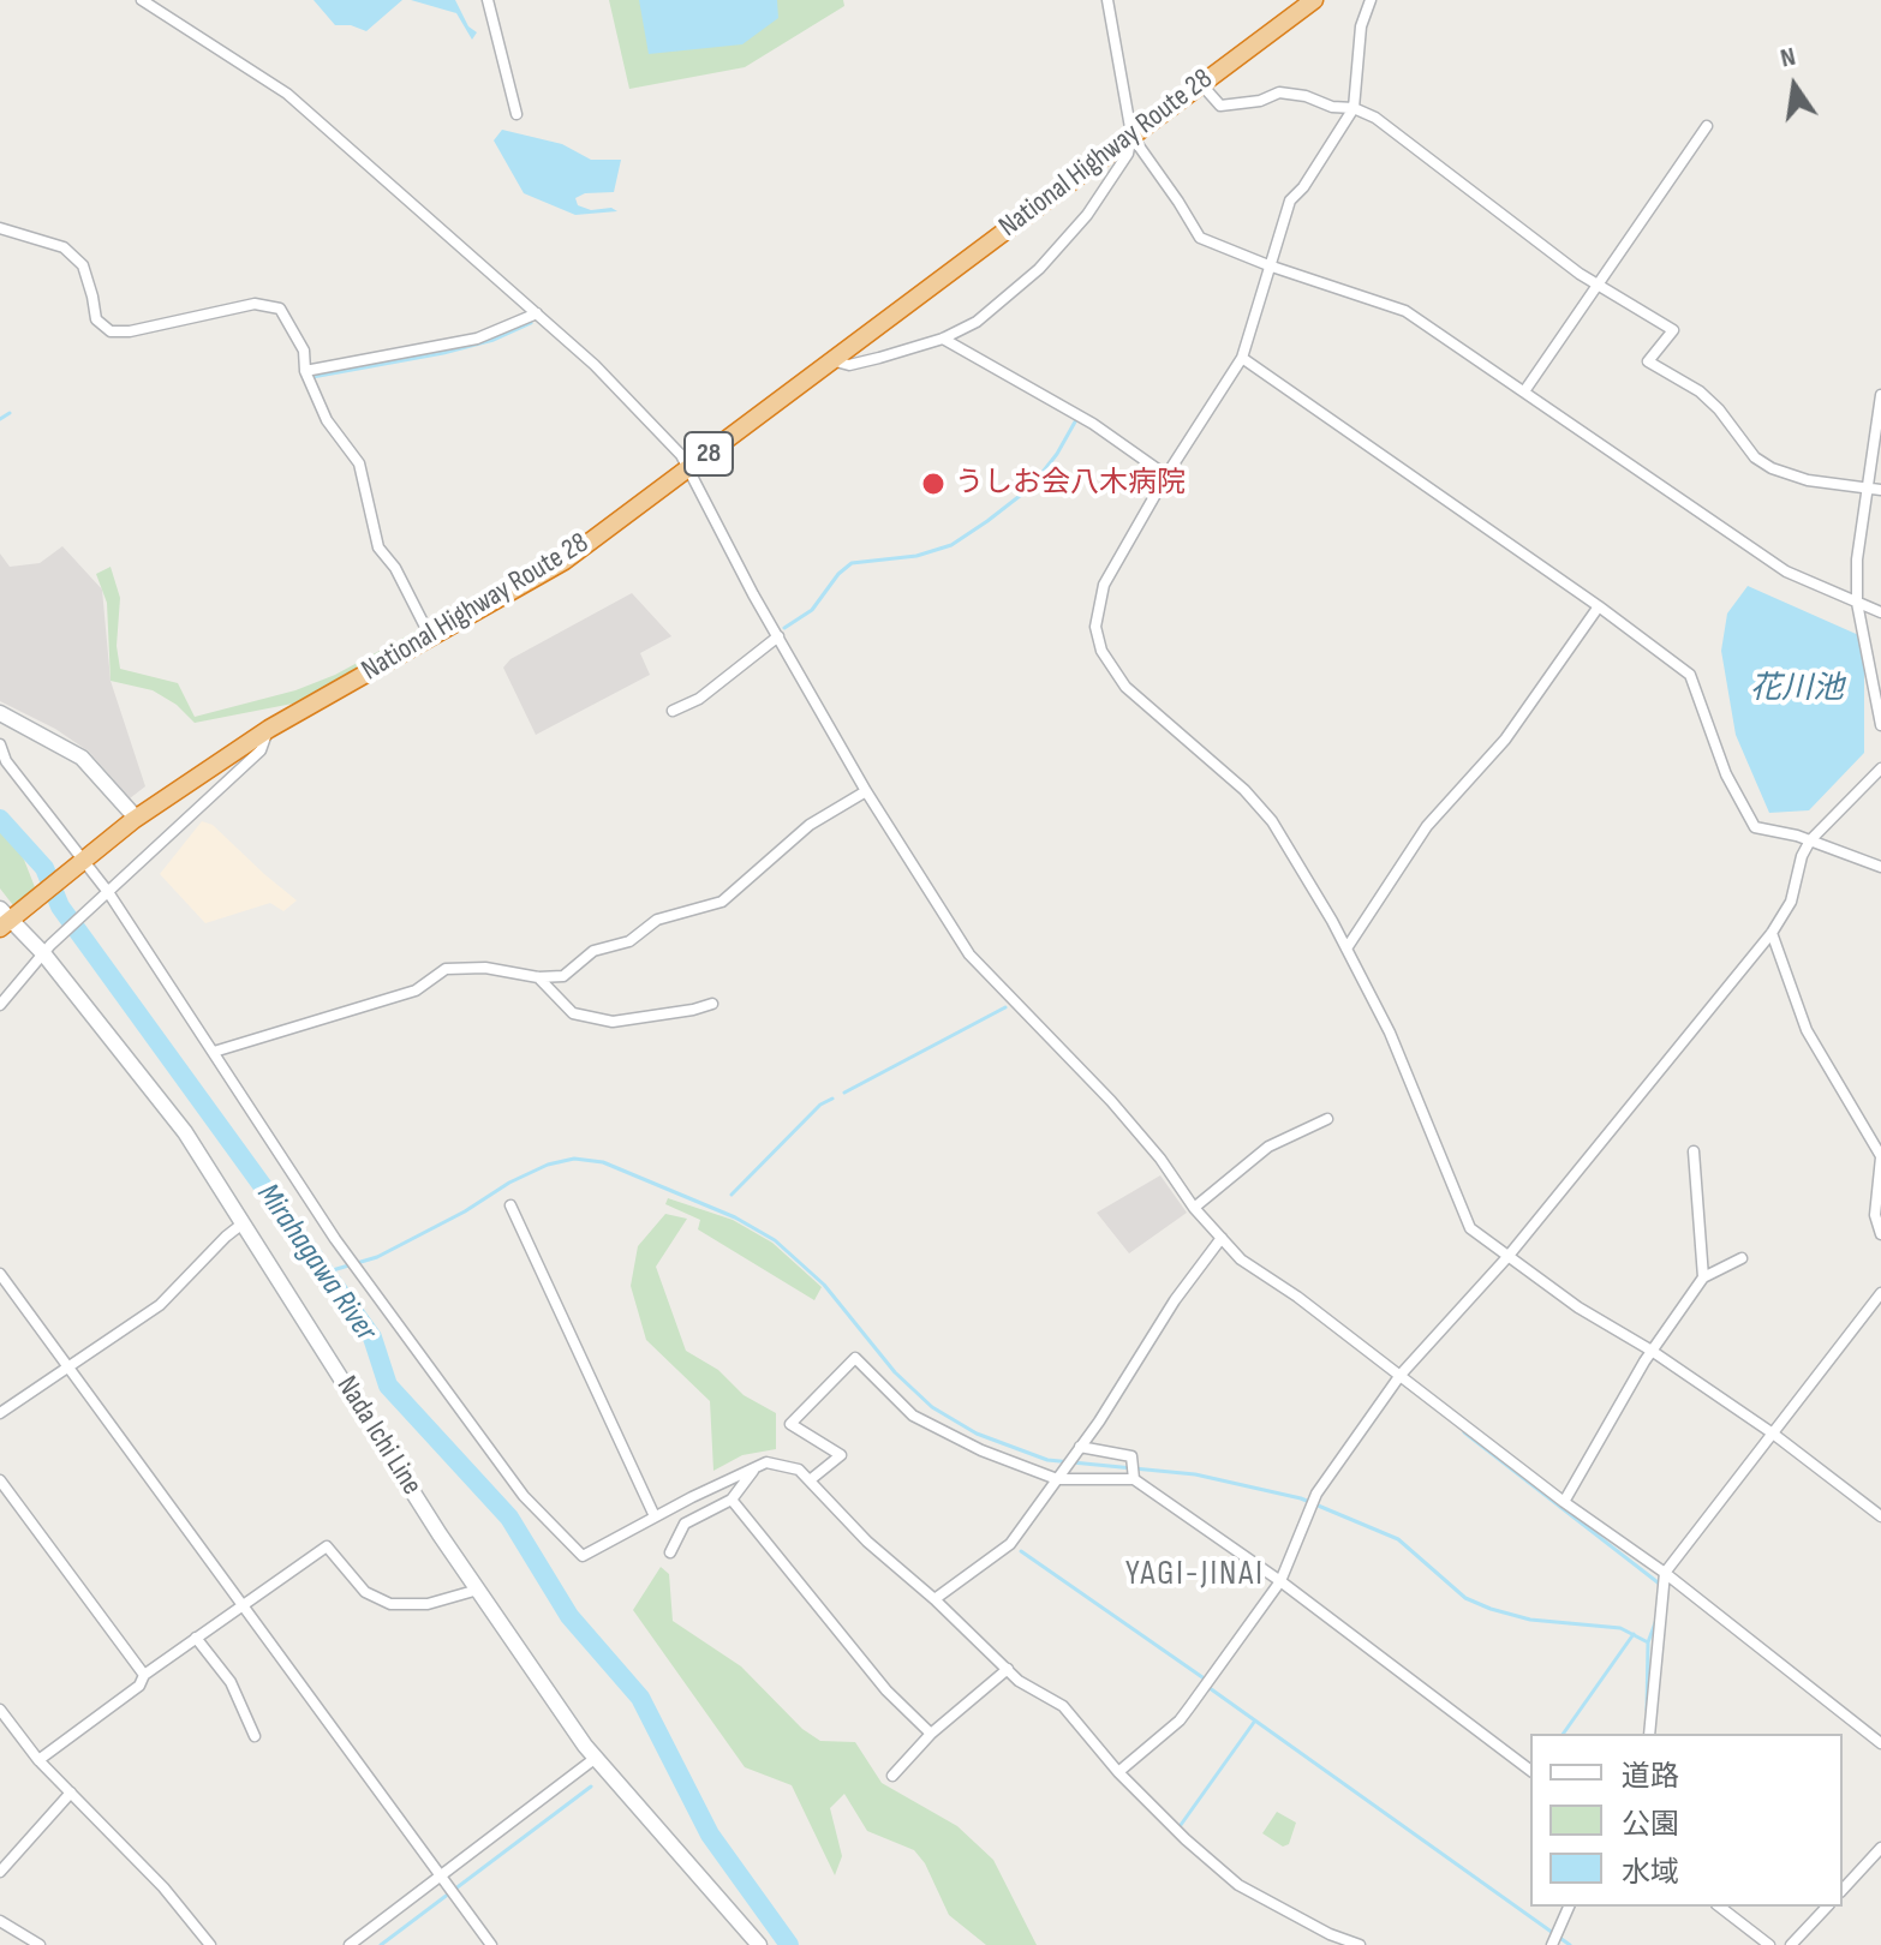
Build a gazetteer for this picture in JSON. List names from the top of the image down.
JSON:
{
  "streets": {
    "highway": ["National Highway Route 28", "28"],
    "main road": ["Nada Ichi Line"]
  },
  "crossings": [
    ["National Highway Route 28", "Nada Ichi Line"]
  ],
  "districts": ["YAGI-JINAI"],
  "water": ["花川池", "Mirahagawa River"],
  "places": ["うしお会八木病院"],
  "legend": ["道路", "公園", "水域"],
  "north": "top"
}
